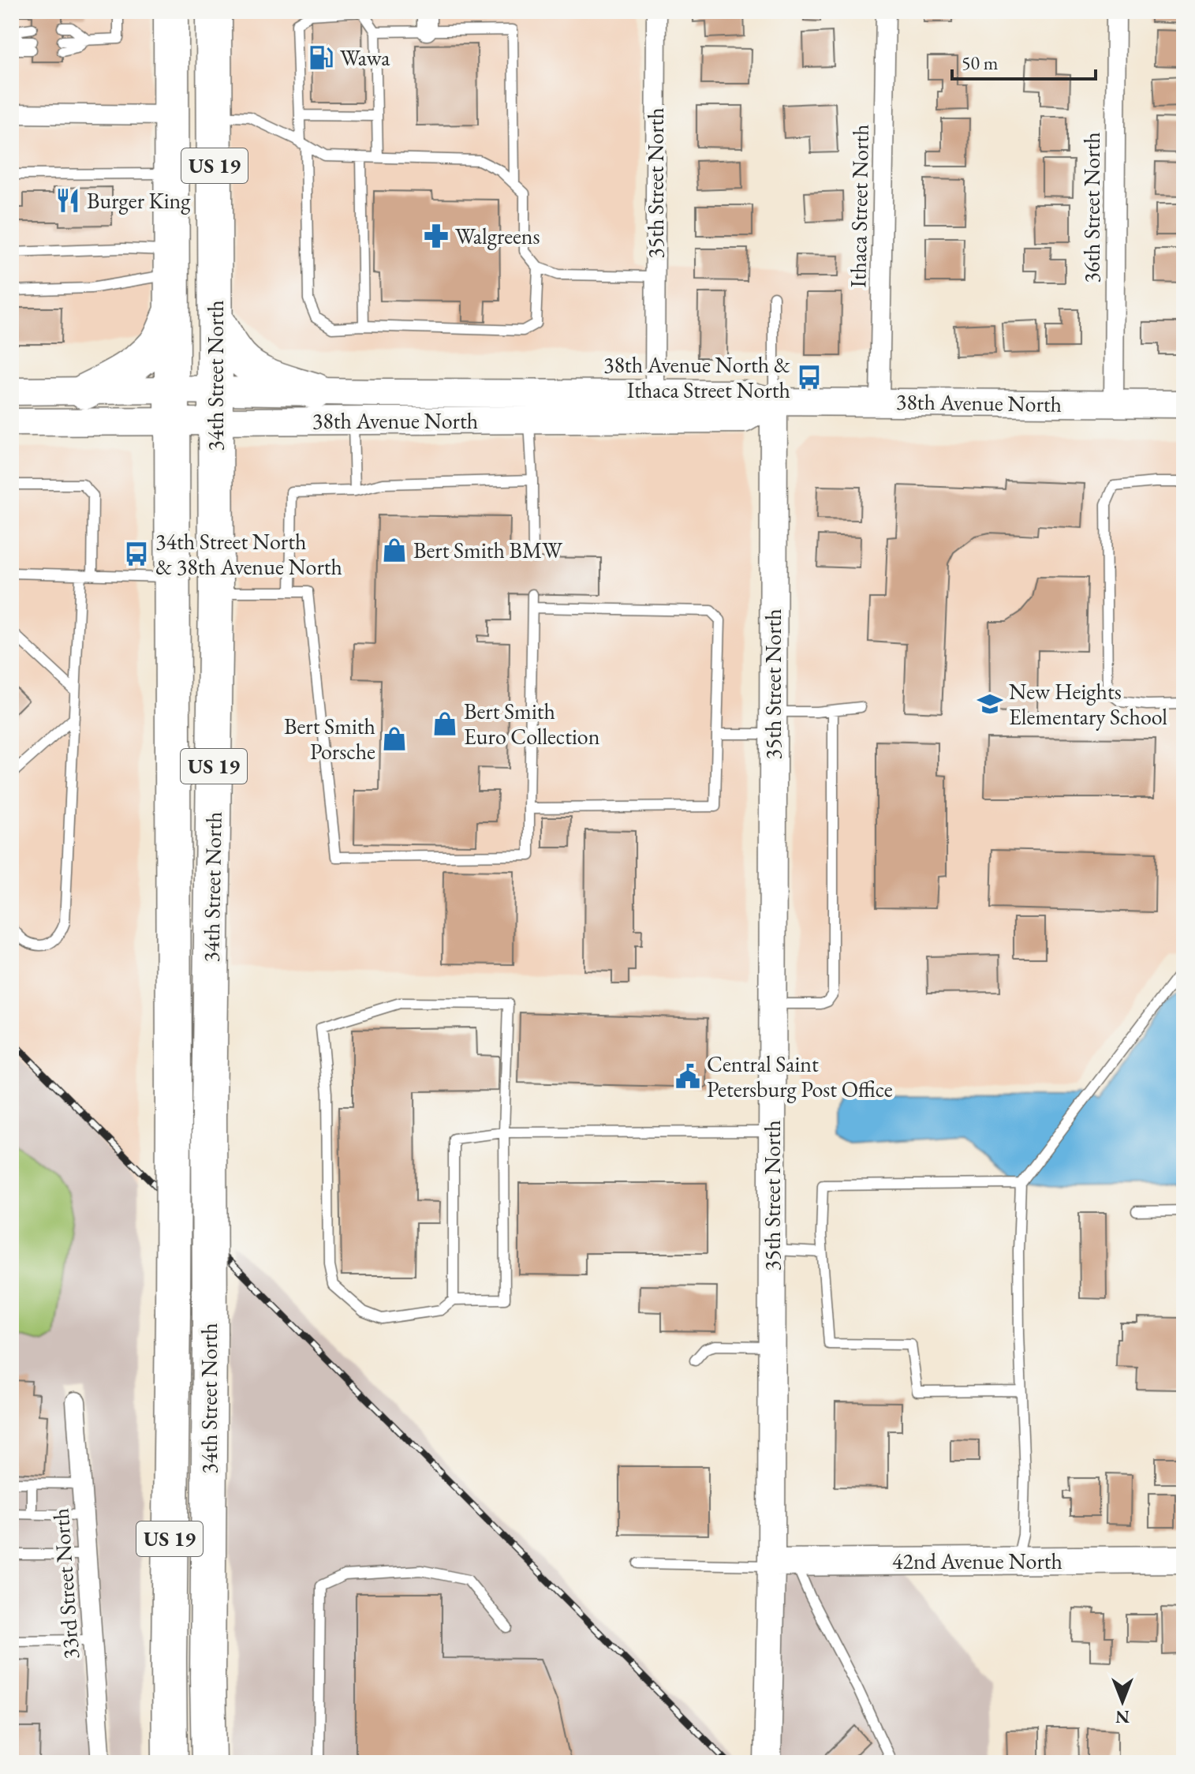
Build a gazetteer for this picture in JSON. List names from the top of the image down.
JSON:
{
  "streets": {
    "highway": ["US 19", "34th Street North"],
    "main road": ["35th Street North", "38th Avenue North", "42nd Avenue North"],
    "street": ["Ithaca Street North", "36th Street North", "33rd Street North"]
  },
  "crossings": [
    ["35th Street North", "38th Avenue North"],
    ["35th Street North", "42nd Avenue North"],
    ["Ithaca Street North", "38th Avenue North"],
    ["36th Street North", "38th Avenue North"],
    ["34th Street North", "38th Avenue North"]
  ],
  "places": {
    "fuel station": ["Wawa"],
    "restaurant": ["Burger King"],
    "pharmacy": ["Walgreens"],
    "bus stop": ["38th Avenue North & Ithaca Street North", "34th Street North & 38th Avenue North"],
    "shop": ["Bert Smith BMW", "Bert Smith Euro Collection", "Bert Smith Porsche"],
    "school or university": ["New Heights Elementary School"],
    "public building": ["Central Saint Petersburg Post Office"]
  },
  "scale_bar": "50 m",
  "north": "bottom"
}
